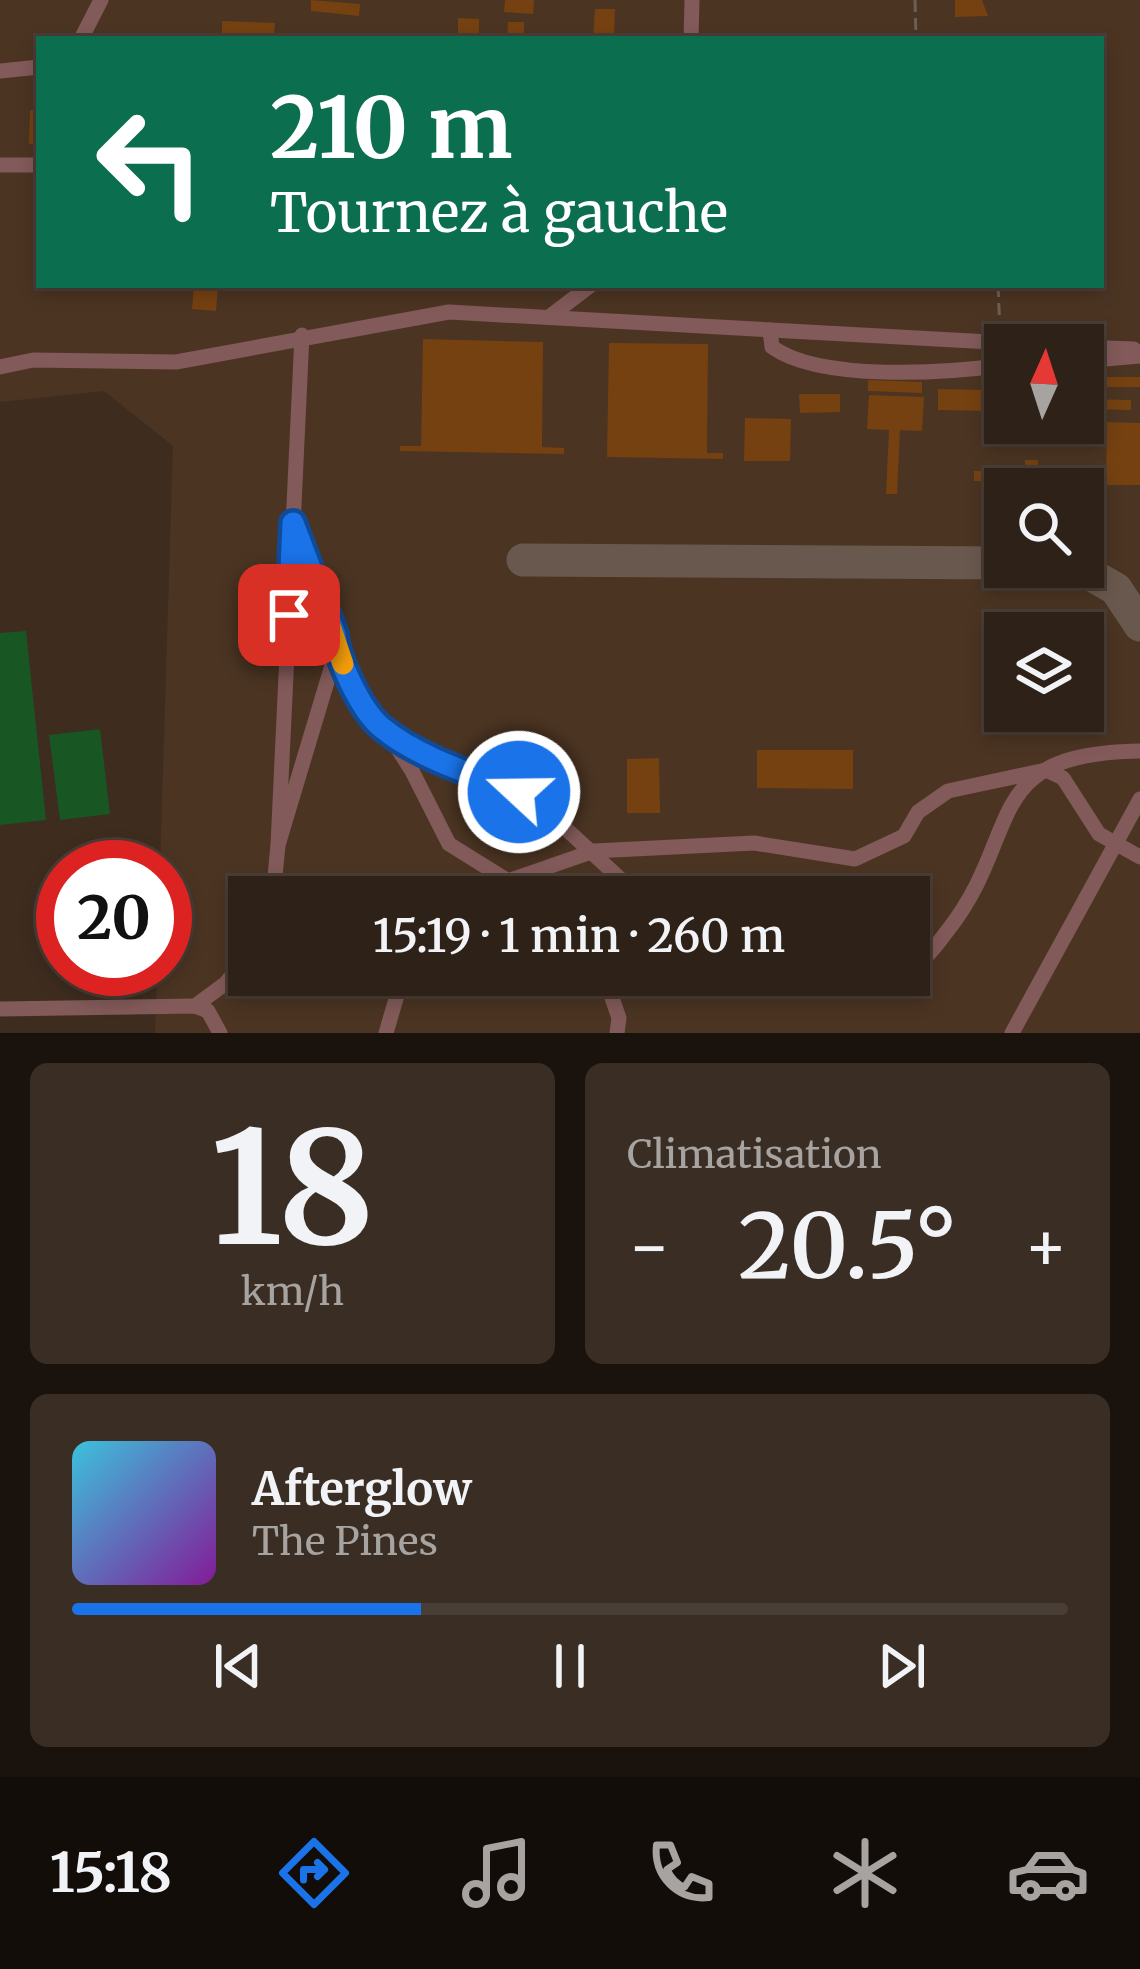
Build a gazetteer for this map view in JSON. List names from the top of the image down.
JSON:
{
  "north": "top",
  "page": {
    "turn": ["210 m", "Tournez à gauche"],
    "limit": "20",
    "trip": "15:19 · 1 min · 260 m",
    "tile": [
      ["18", "km/h"],
      "Climatisation"
    ],
    "heat": ["−", "20.5°", "+"],
    "song": ["Afterglow", "The Pines"],
    "tabs": "15:18"
  }
}
